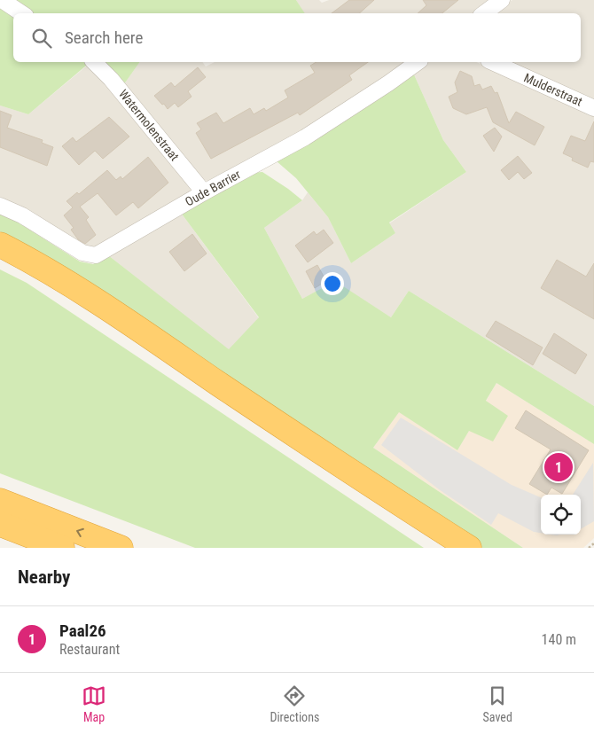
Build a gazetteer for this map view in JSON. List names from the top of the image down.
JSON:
{
  "streets": {
    "street": ["Mulderstraat", "Watermolenstraat", "Oude Barrier"]
  },
  "crossings": [
    ["Watermolenstraat", "Oude Barrier"]
  ],
  "page": {
    "search": "Search here",
    "pins": "1",
    "heading": "Nearby",
    "list": [
      {
        "mark": "1",
        "name": "Paal26",
        "note": "Restaurant",
        "value": "140 m"
      }
    ],
    "nav": ["Map", "Directions", "Saved"]
  }
}
